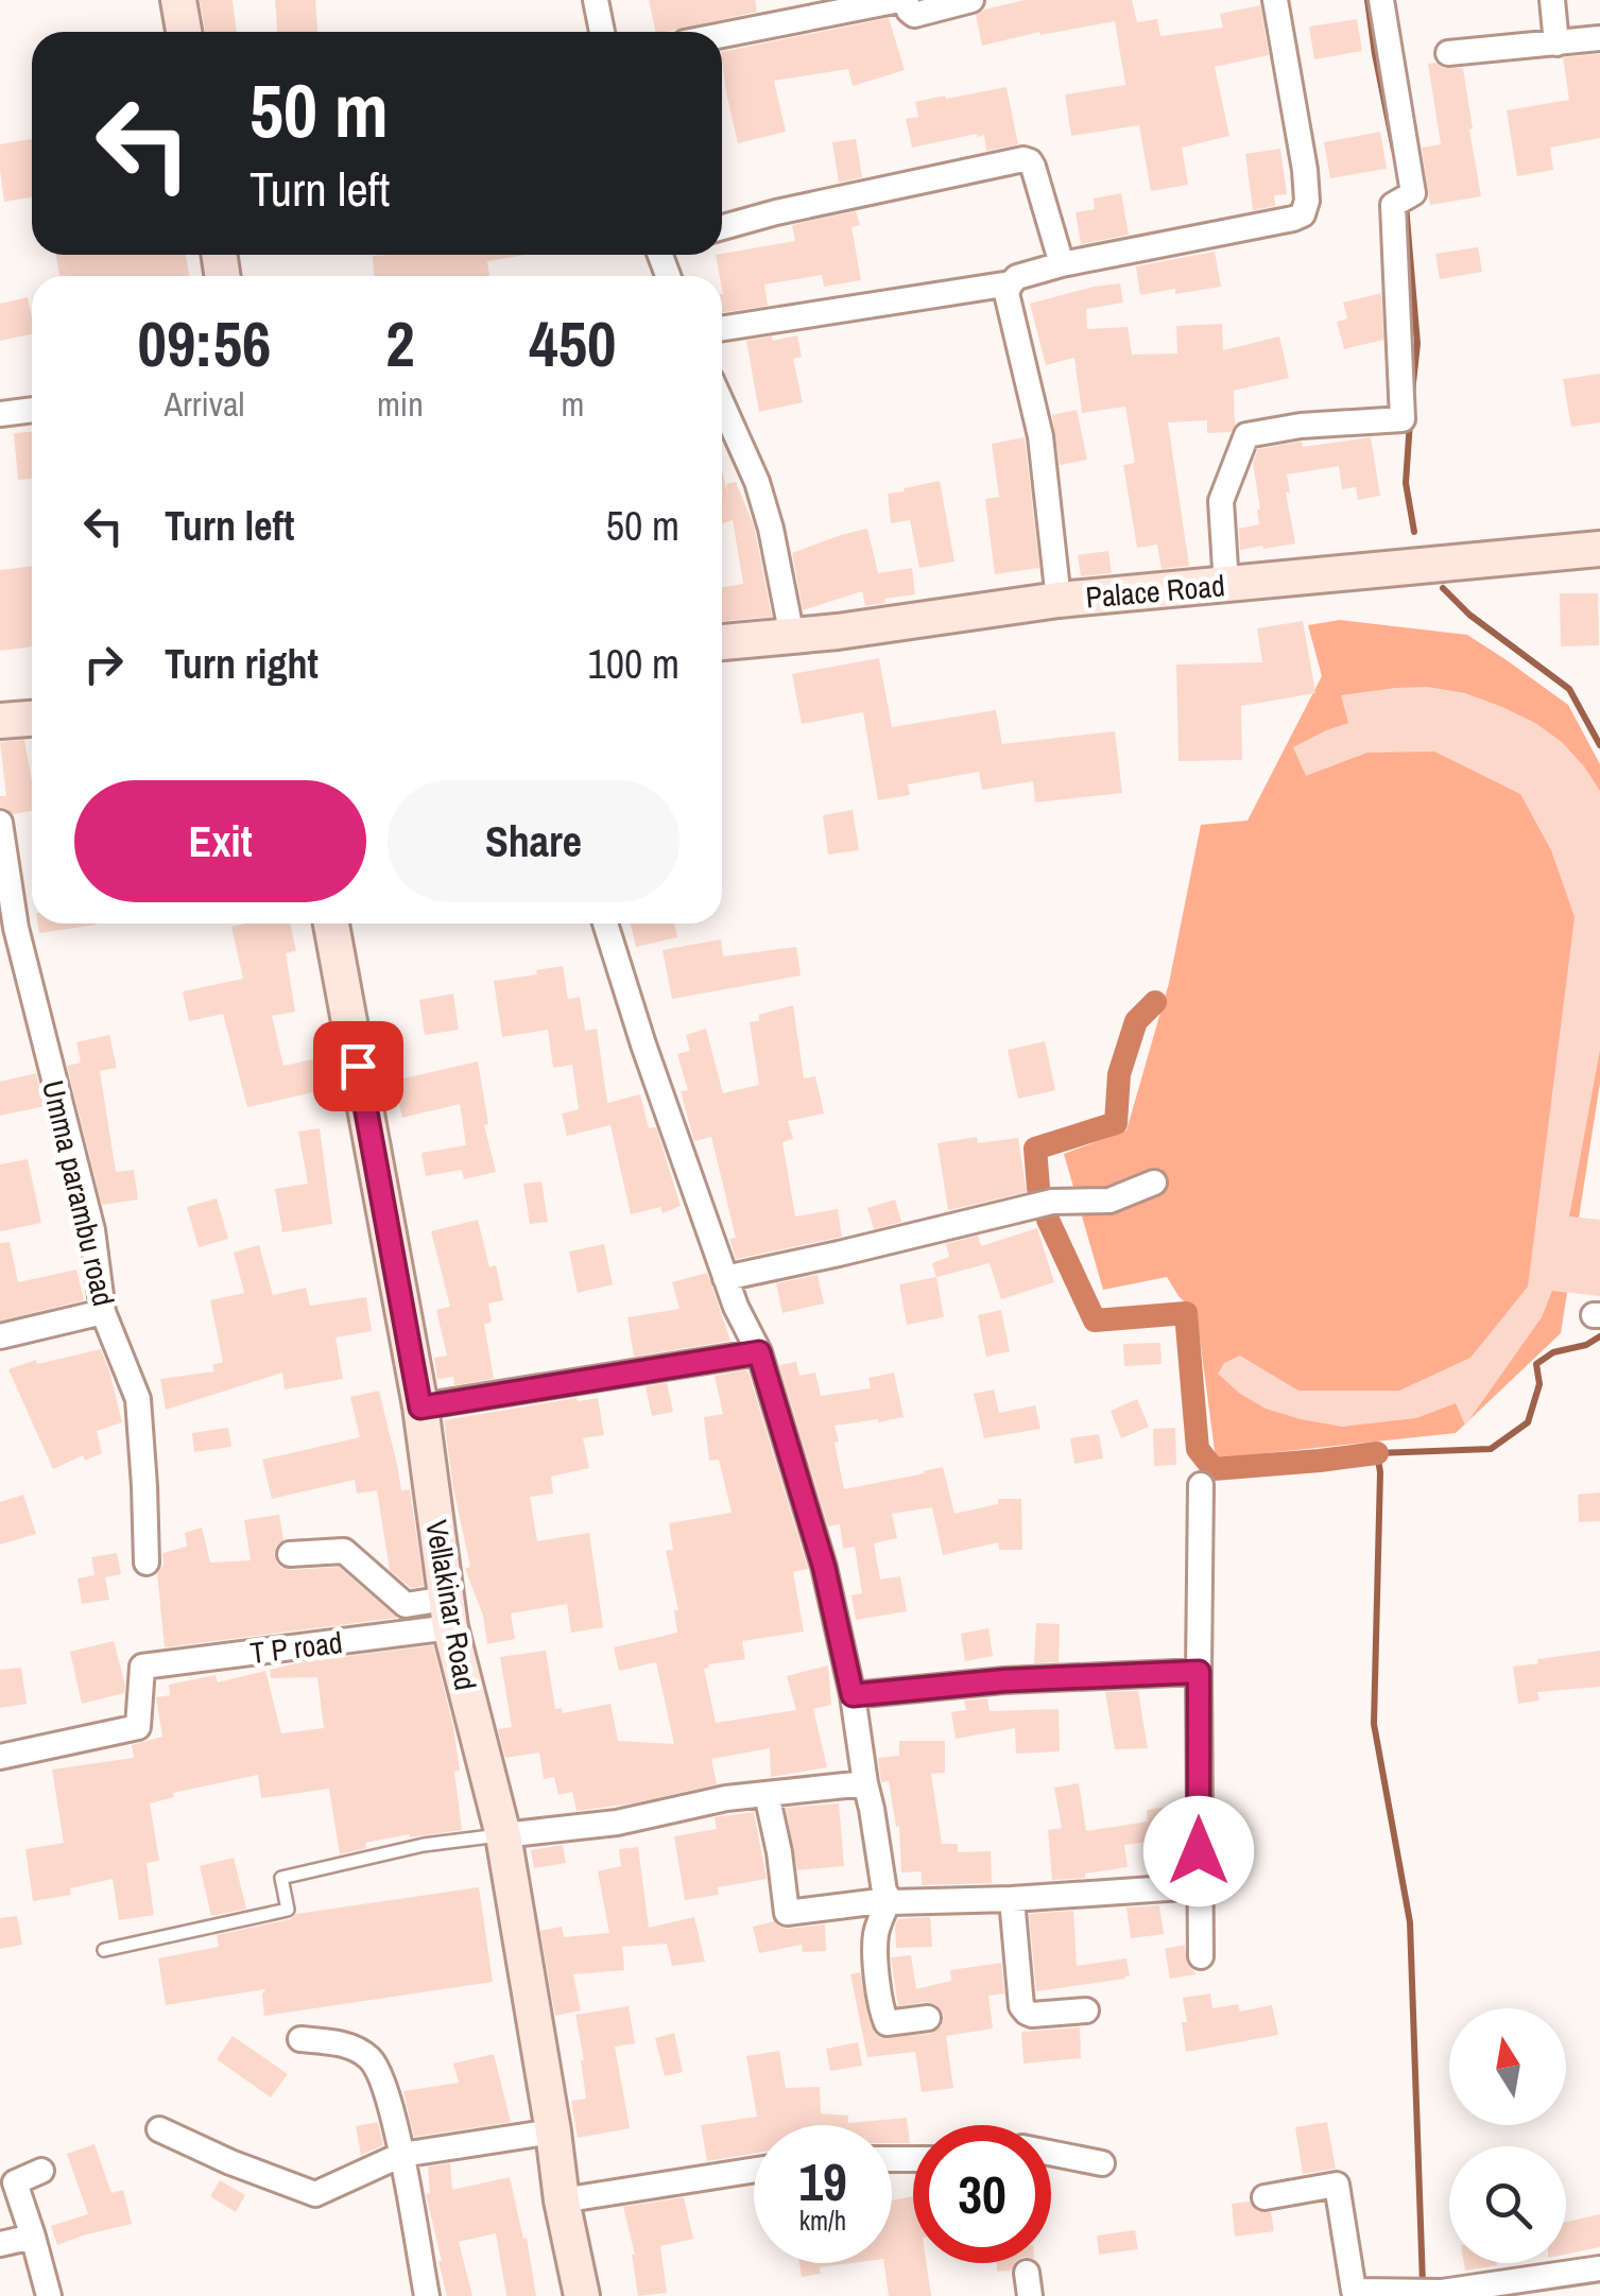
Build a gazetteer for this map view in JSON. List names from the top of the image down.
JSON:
{
  "streets": {
    "main road": ["Palace Road", "Vellakinar Road"],
    "street": ["Umma parambu road", "T P road"]
  },
  "crossings": [
    ["Vellakinar Road", "T P road"]
  ],
  "north": "top",
  "page": {
    "turn": ["50 m", "Turn left"],
    "eta": [
      "09:56",
      "Arrival",
      "2",
      "min",
      "450",
      "m"
    ],
    "list": [
      {
        "name": "Turn left",
        "value": "50 m"
      },
      {
        "name": "Turn right",
        "value": "100 m"
      }
    ],
    "buttons": ["Exit", "Share"],
    "speed": "19 km/h",
    "limit": "30"
  }
}
